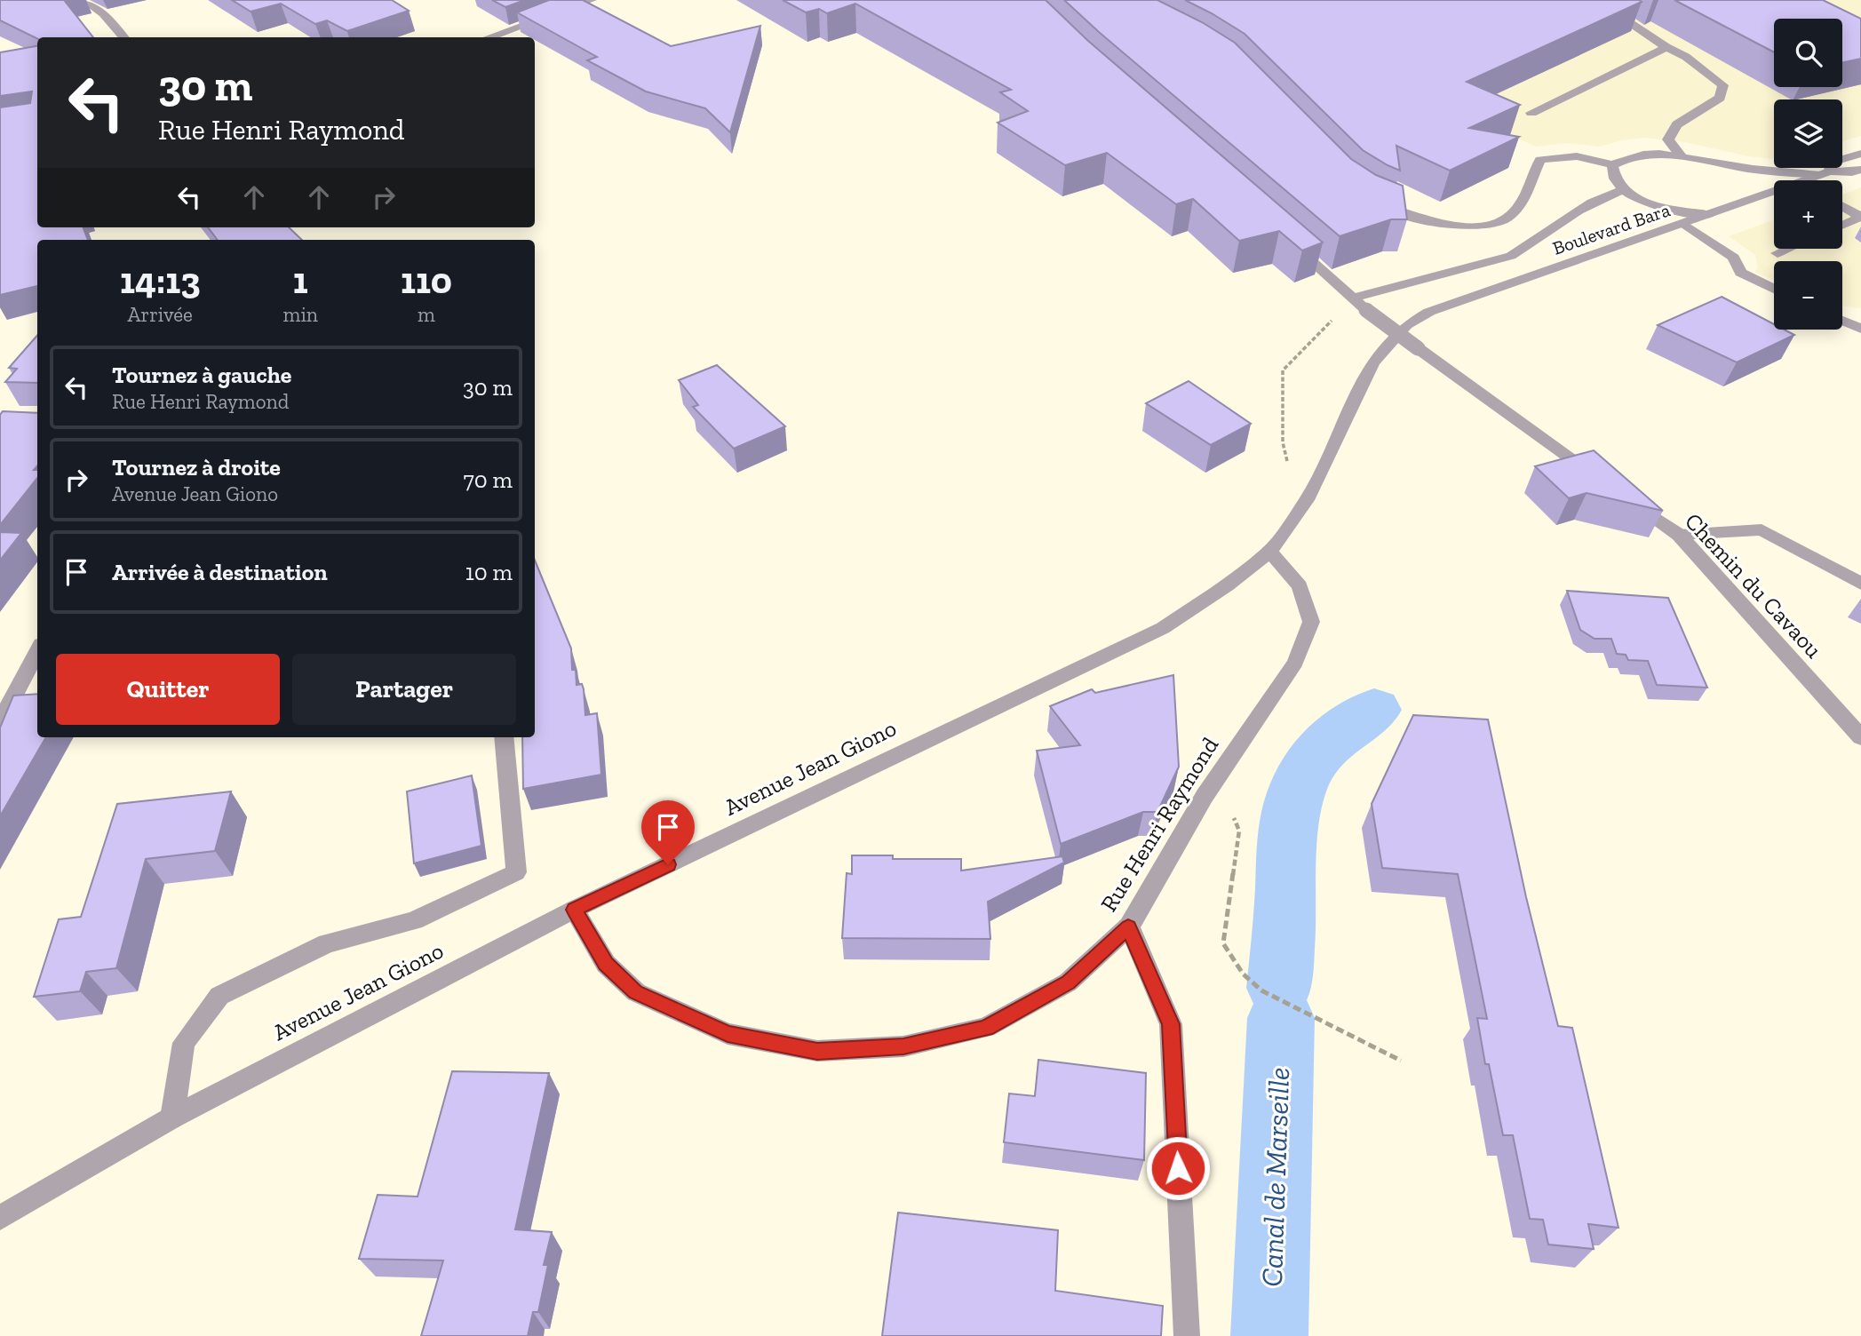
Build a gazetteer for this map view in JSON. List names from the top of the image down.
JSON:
{
  "streets": {
    "street": [
      "Boulevard Bara",
      "Chemin du Cavaou",
      "Avenue Jean Giono",
      "Rue Henri Raymond"
    ]
  },
  "crossings": [
    ["Boulevard Bara", "Avenue Jean Giono"],
    ["Avenue Jean Giono", "Rue Henri Raymond"]
  ],
  "water": ["Canal de Marseille"],
  "page": {
    "map_buttons": ["+", "−"],
    "turn": ["30 m", "Rue Henri Raymond"],
    "eta": [
      "14:13",
      "Arrivée",
      "1",
      "min",
      "110",
      "m"
    ],
    "list": [
      {
        "name": "Tournez à gauche",
        "note": "Rue Henri Raymond",
        "value": "30 m"
      },
      {
        "name": "Tournez à droite",
        "note": "Avenue Jean Giono",
        "value": "70 m"
      },
      {
        "name": "Arrivée à destination",
        "value": "10 m"
      }
    ],
    "buttons": ["Quitter", "Partager"]
  }
}
